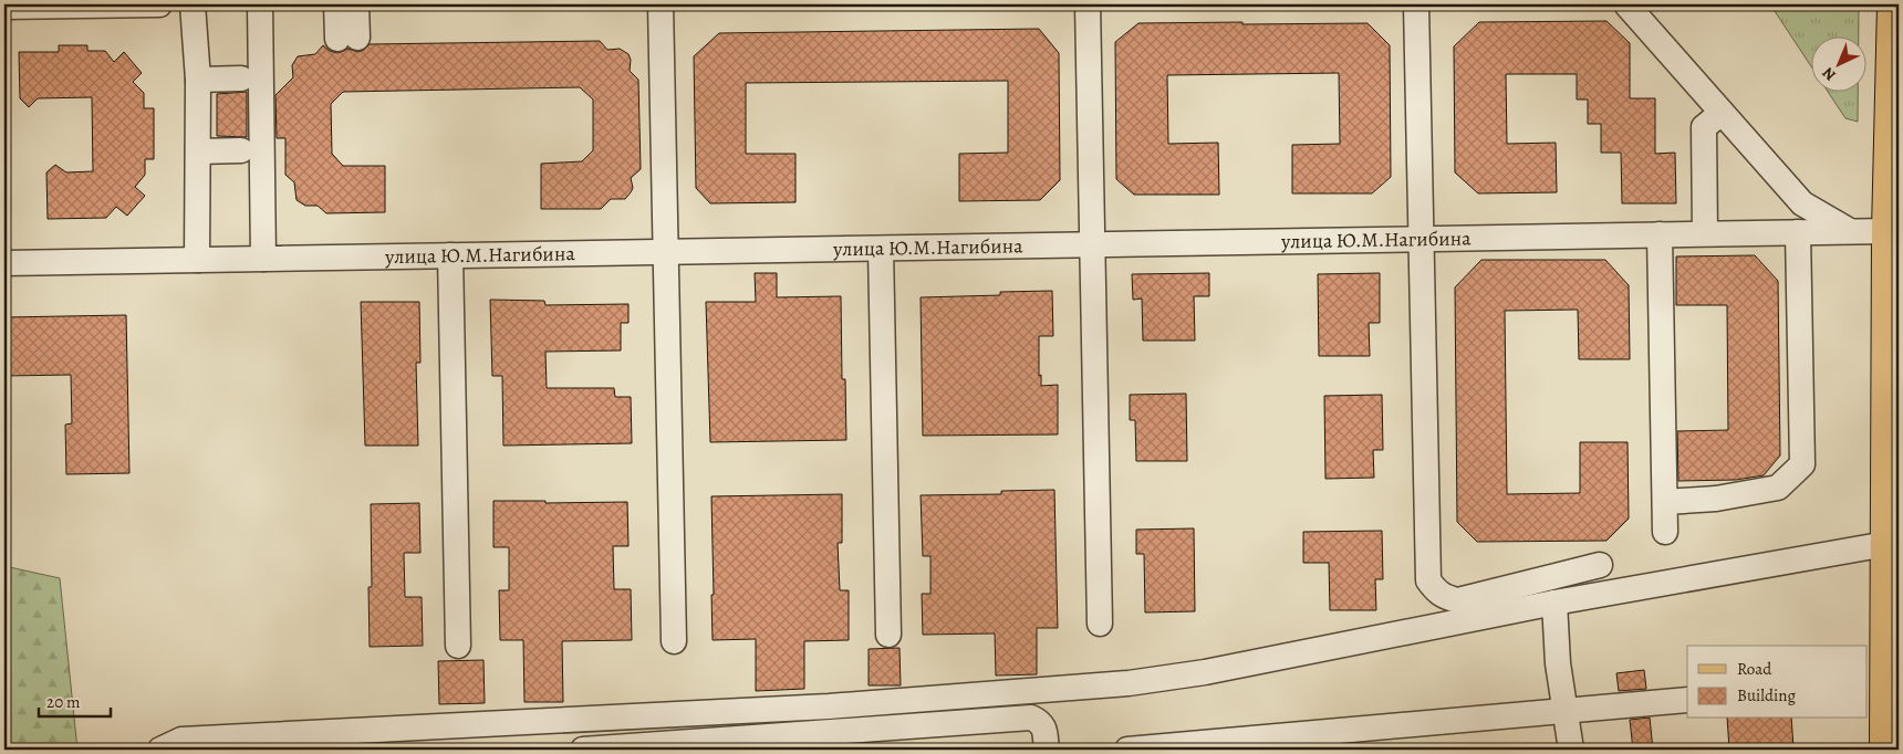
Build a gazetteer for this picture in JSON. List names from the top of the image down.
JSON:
{
  "streets": {
    "street": ["улица Ю.М.Нагибина"]
  },
  "legend": ["Road", "Building"],
  "scale_bar": "20 m",
  "north": "bottom left"
}
